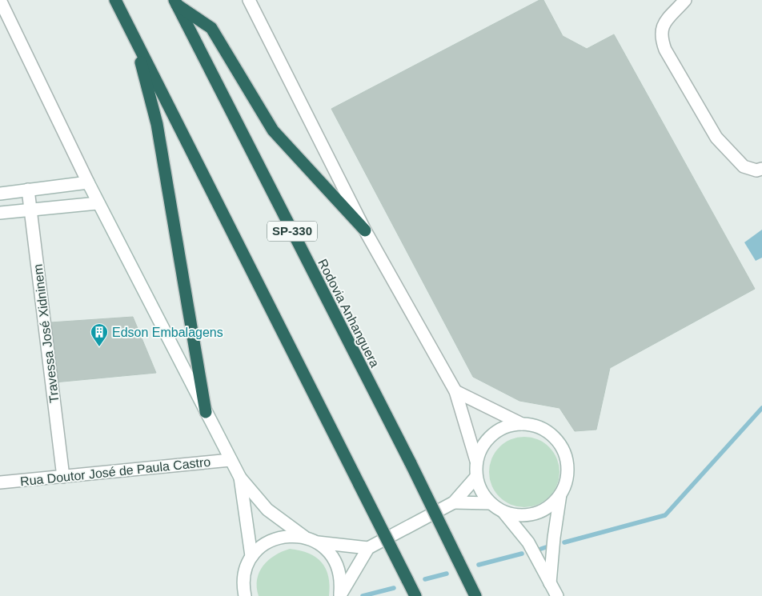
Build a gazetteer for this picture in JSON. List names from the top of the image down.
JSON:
{
  "streets": {
    "highway": ["SP-330", "Rodovia Anhanguera"],
    "main road": ["Travessa José Xidninem", "Rua Doutor José de Paula Castro"]
  },
  "crossings": [
    ["Travessa José Xidninem", "Rua Doutor José de Paula Castro"]
  ],
  "places": {
    "building": ["Edson Embalagens"]
  }
}
